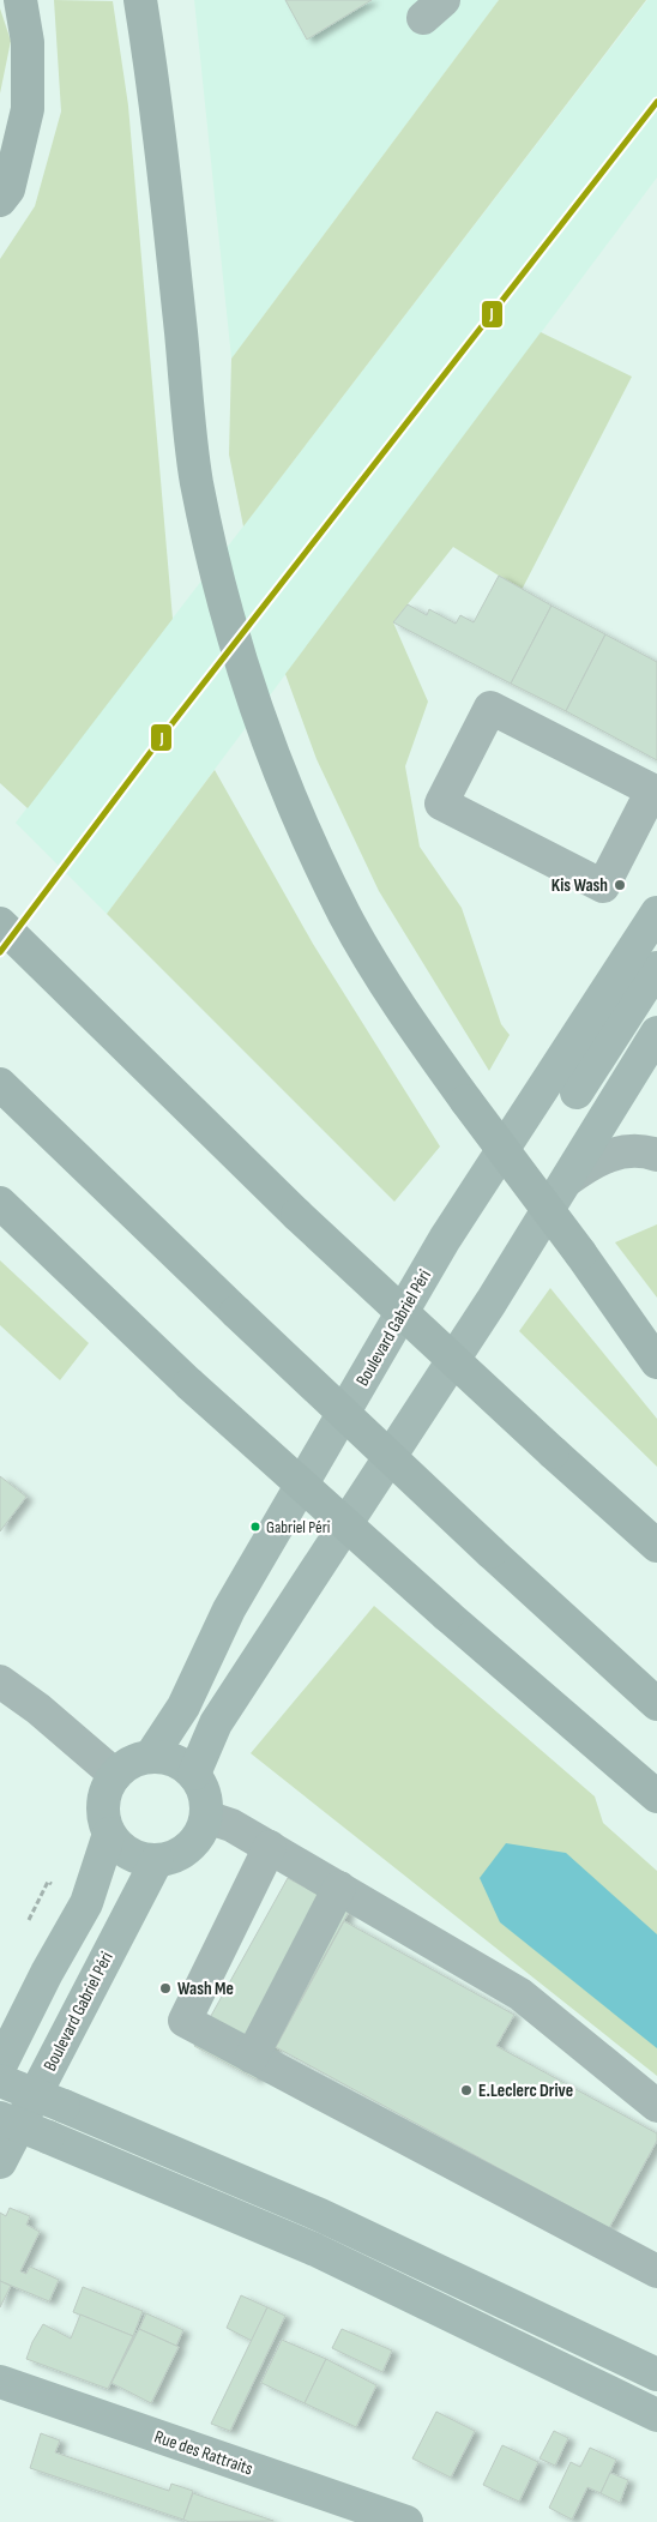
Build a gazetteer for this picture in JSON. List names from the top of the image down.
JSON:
{
  "streets": {
    "main road": ["Boulevard Gabriel Péri", "Rue des Rattraits"]
  },
  "places": [
    "Kis Wash",
    "Gabriel Péri",
    "Wash Me",
    "E.Leclerc Drive"
  ],
  "lines": ["transit line J"]
}
